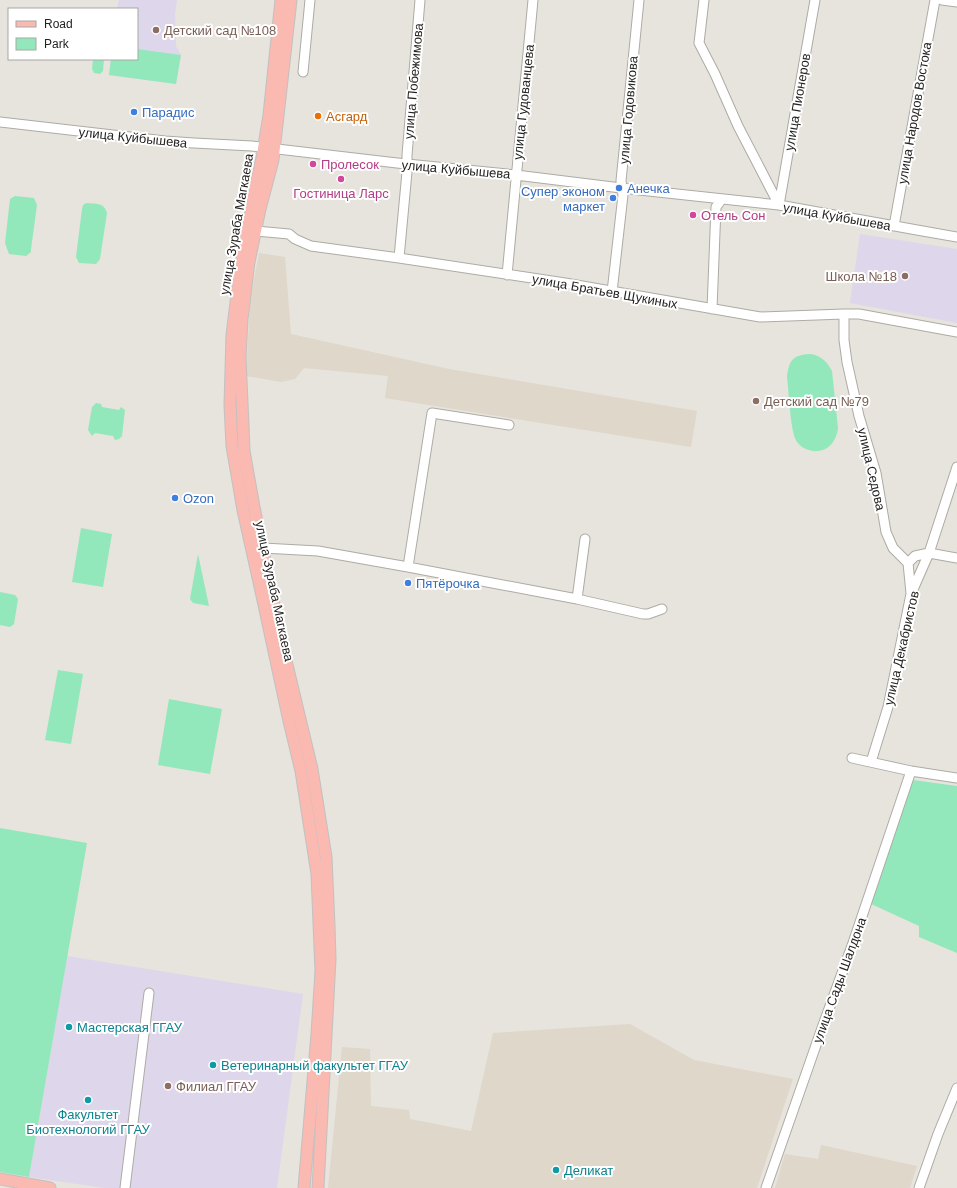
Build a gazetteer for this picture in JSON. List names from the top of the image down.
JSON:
{
  "streets": {
    "main road": ["улица Зураба Магкаева"],
    "street": [
      "улица Побежимова",
      "улица Гудованцева",
      "улица Пионеров",
      "улица Годовикова",
      "улица Народов Востока",
      "улица Куйбышева",
      "улица Братьев Щукиных",
      "улица Седова",
      "улица Декабристов",
      "улица Сады Шалдона"
    ]
  },
  "crossings": [
    ["улица Побежимова", "улица Куйбышева"],
    ["улица Побежимова", "улица Братьев Щукиных"],
    ["улица Гудованцева", "улица Куйбышева"],
    ["улица Гудованцева", "улица Братьев Щукиных"],
    ["улица Пионеров", "улица Куйбышева"],
    ["улица Годовикова", "улица Куйбышева"],
    ["улица Годовикова", "улица Братьев Щукиных"],
    ["улица Народов Востока", "улица Куйбышева"],
    ["улица Куйбышева", "улица Зураба Магкаева"],
    ["улица Зураба Магкаева", "улица Братьев Щукиных"],
    ["улица Братьев Щукиных", "улица Седова"]
  ],
  "places": [
    "Детский сад №108",
    "Парадис",
    "Асгард",
    "Пролесок",
    "Гостиница Ларс",
    "Анечка",
    "Супер эконом маркет",
    "Отель Сон",
    "Школа №18",
    "Детский сад №79",
    "Ozon",
    "Пятёрочка",
    "Мастерская ГГАУ",
    "Ветеринарный факультет ГГАУ",
    "Филиал ГГАУ",
    "Факультет Биотехнологий ГГАУ",
    "Деликат"
  ],
  "legend": ["Road", "Park"]
}
